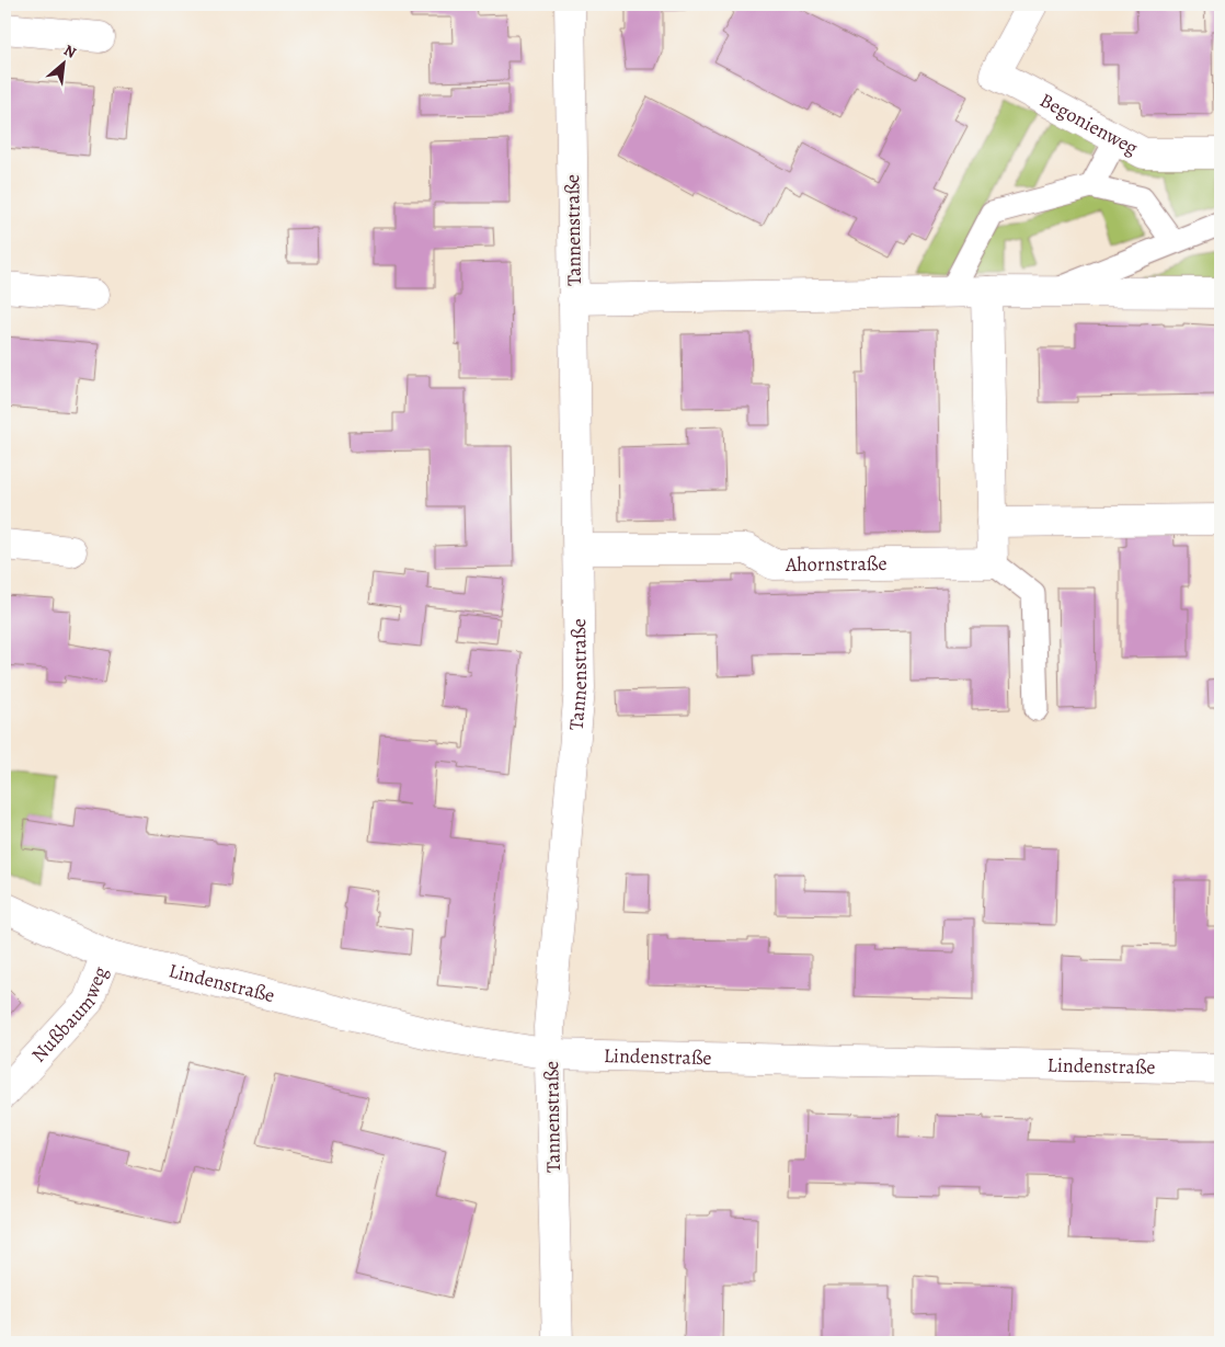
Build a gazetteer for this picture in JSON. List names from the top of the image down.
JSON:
{
  "streets": {
    "street": [
      "Begonienweg",
      "Tannenstraße",
      "Ahornstraße",
      "Lindenstraße",
      "Nußbaumweg"
    ]
  },
  "crossings": [
    ["Tannenstraße", "Ahornstraße"],
    ["Tannenstraße", "Lindenstraße"],
    ["Lindenstraße", "Nußbaumweg"]
  ],
  "north": "top right"
}
